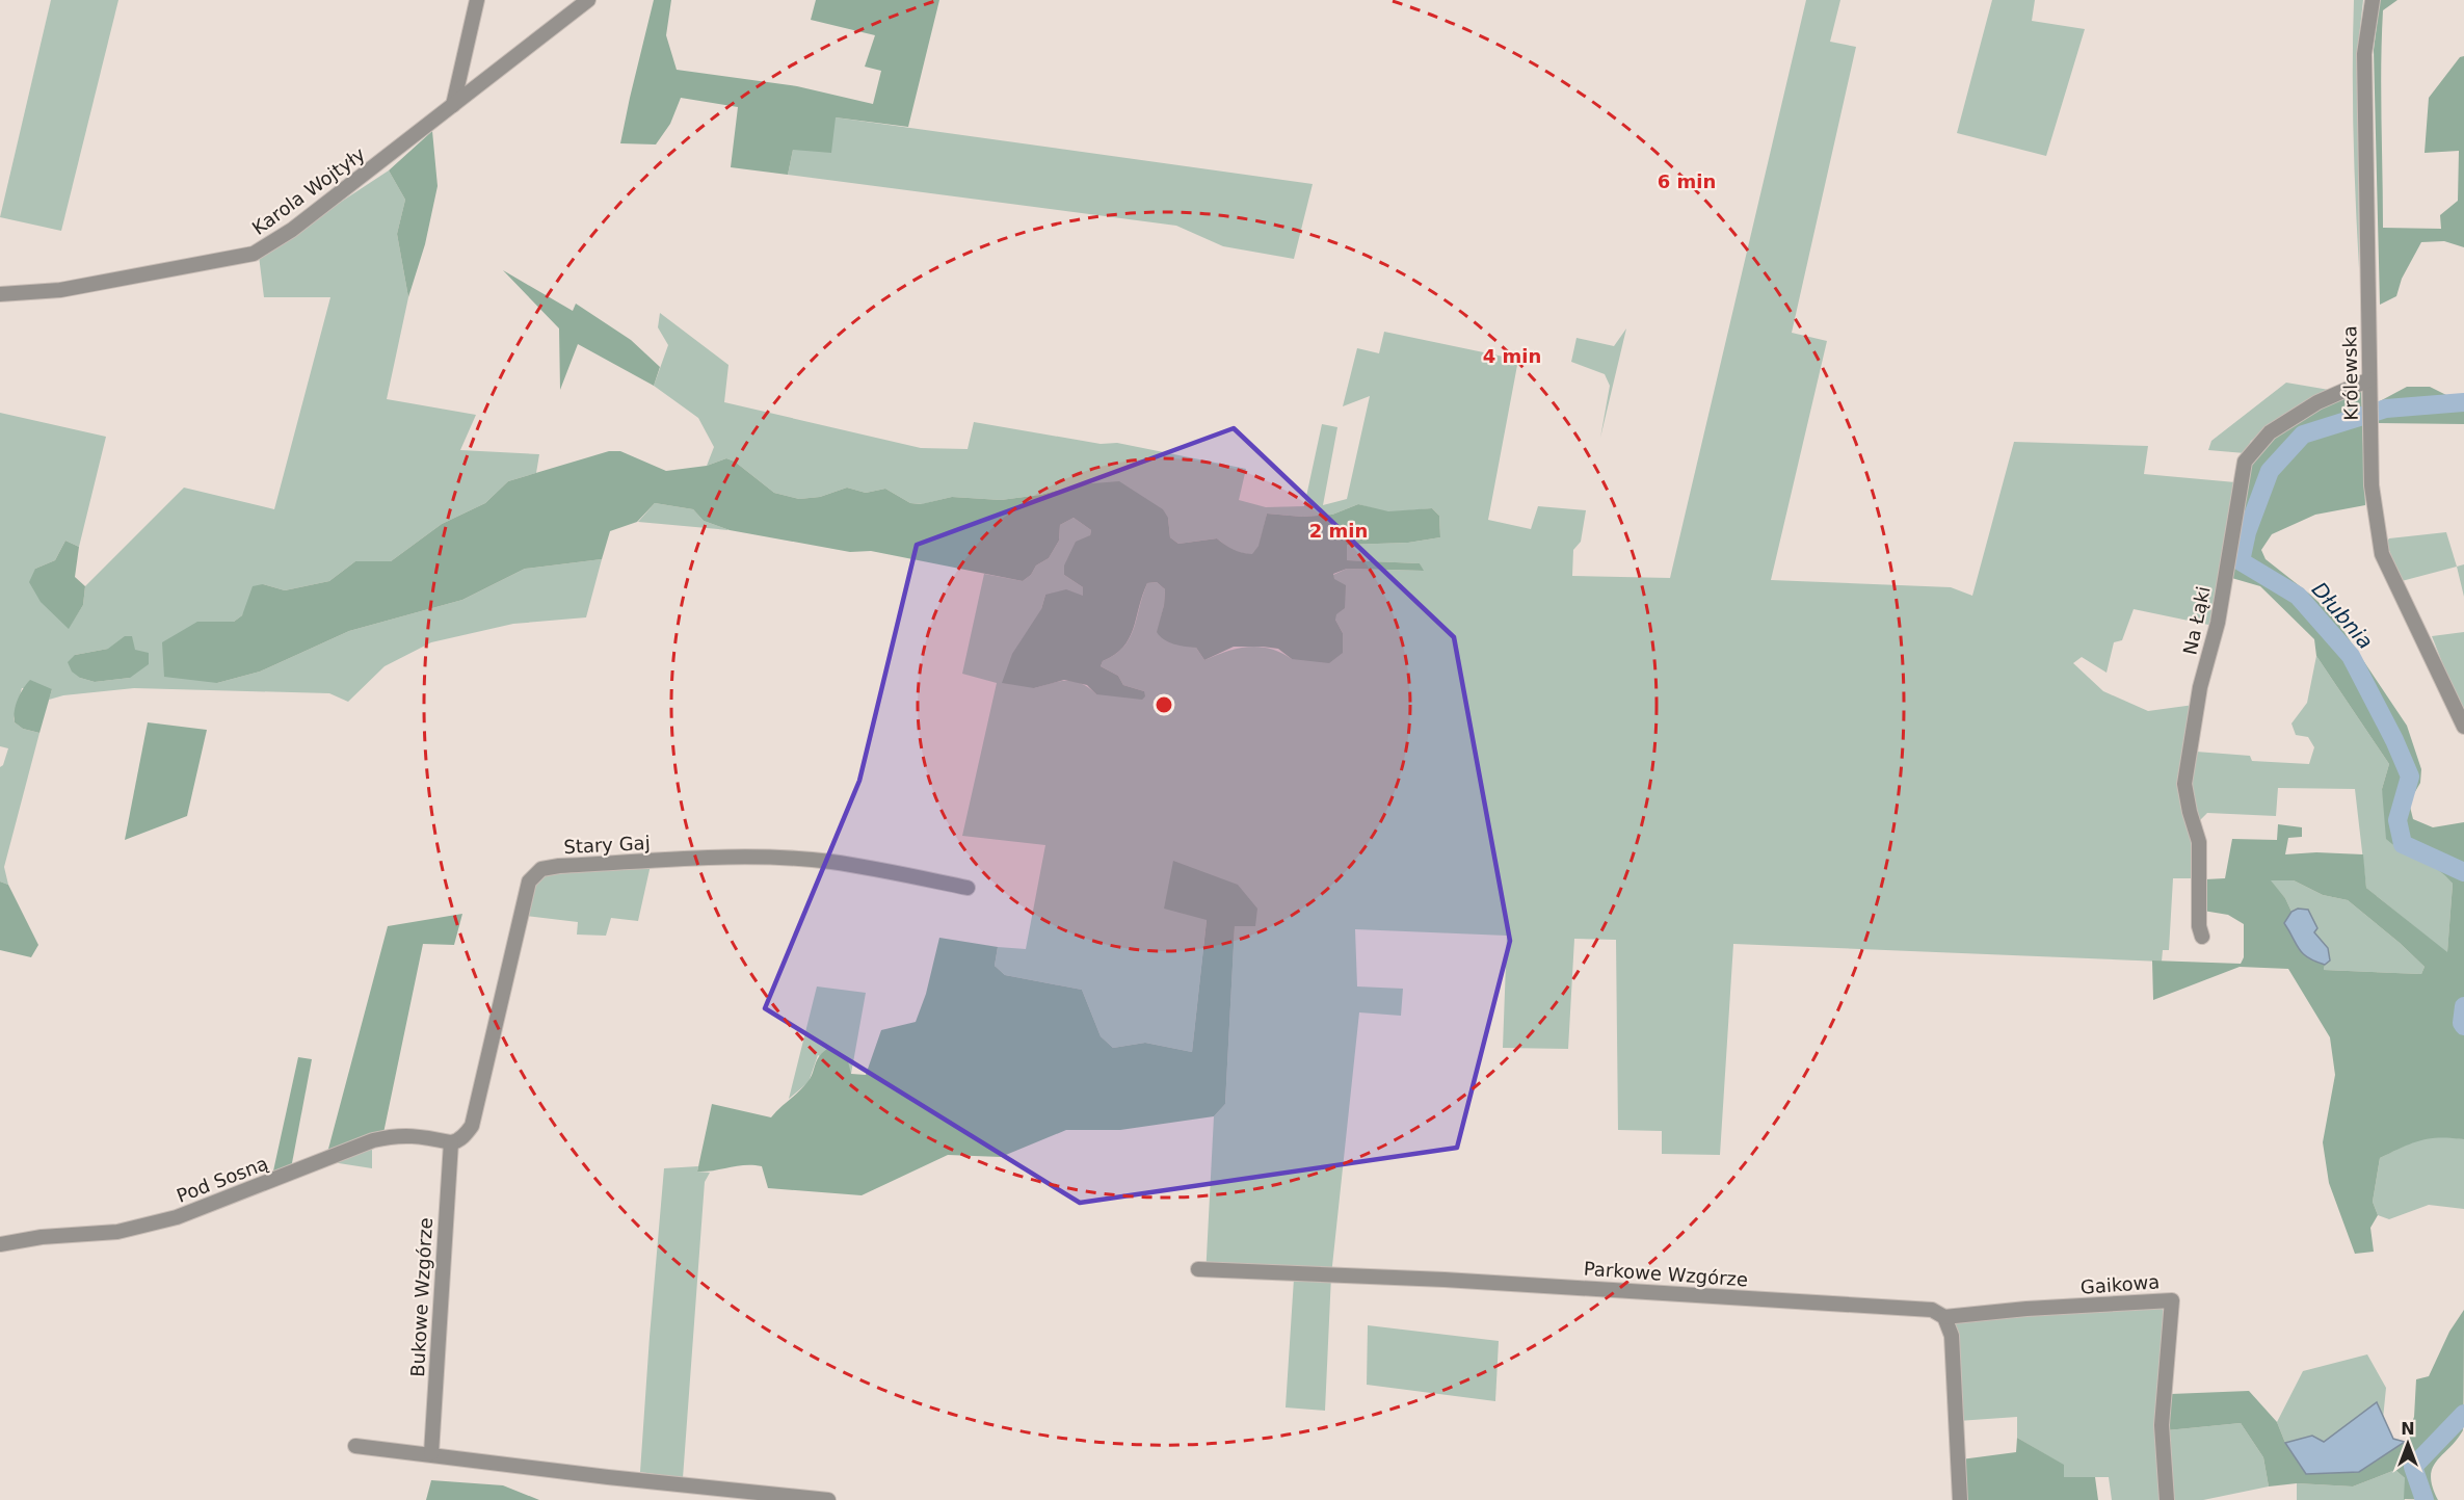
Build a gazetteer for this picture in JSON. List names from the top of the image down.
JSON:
{
  "streets": {
    "street": [
      "Karola Wojtyły",
      "Królewska",
      "Na Łąki",
      "Stary Gaj",
      "Pod Sosną",
      "Parkowe Wzgórze",
      "Gaikowa",
      "Bukowe Wzgórze"
    ]
  },
  "crossings": [
    ["Królewska", "Na Łąki"],
    ["Stary Gaj", "Pod Sosną"],
    ["Stary Gaj", "Bukowe Wzgórze"],
    ["Pod Sosną", "Bukowe Wzgórze"],
    ["Parkowe Wzgórze", "Gaikowa"]
  ],
  "water": ["Dłubnia"],
  "north": "top",
  "rings": ["6 min", "4 min", "2 min"]
}
